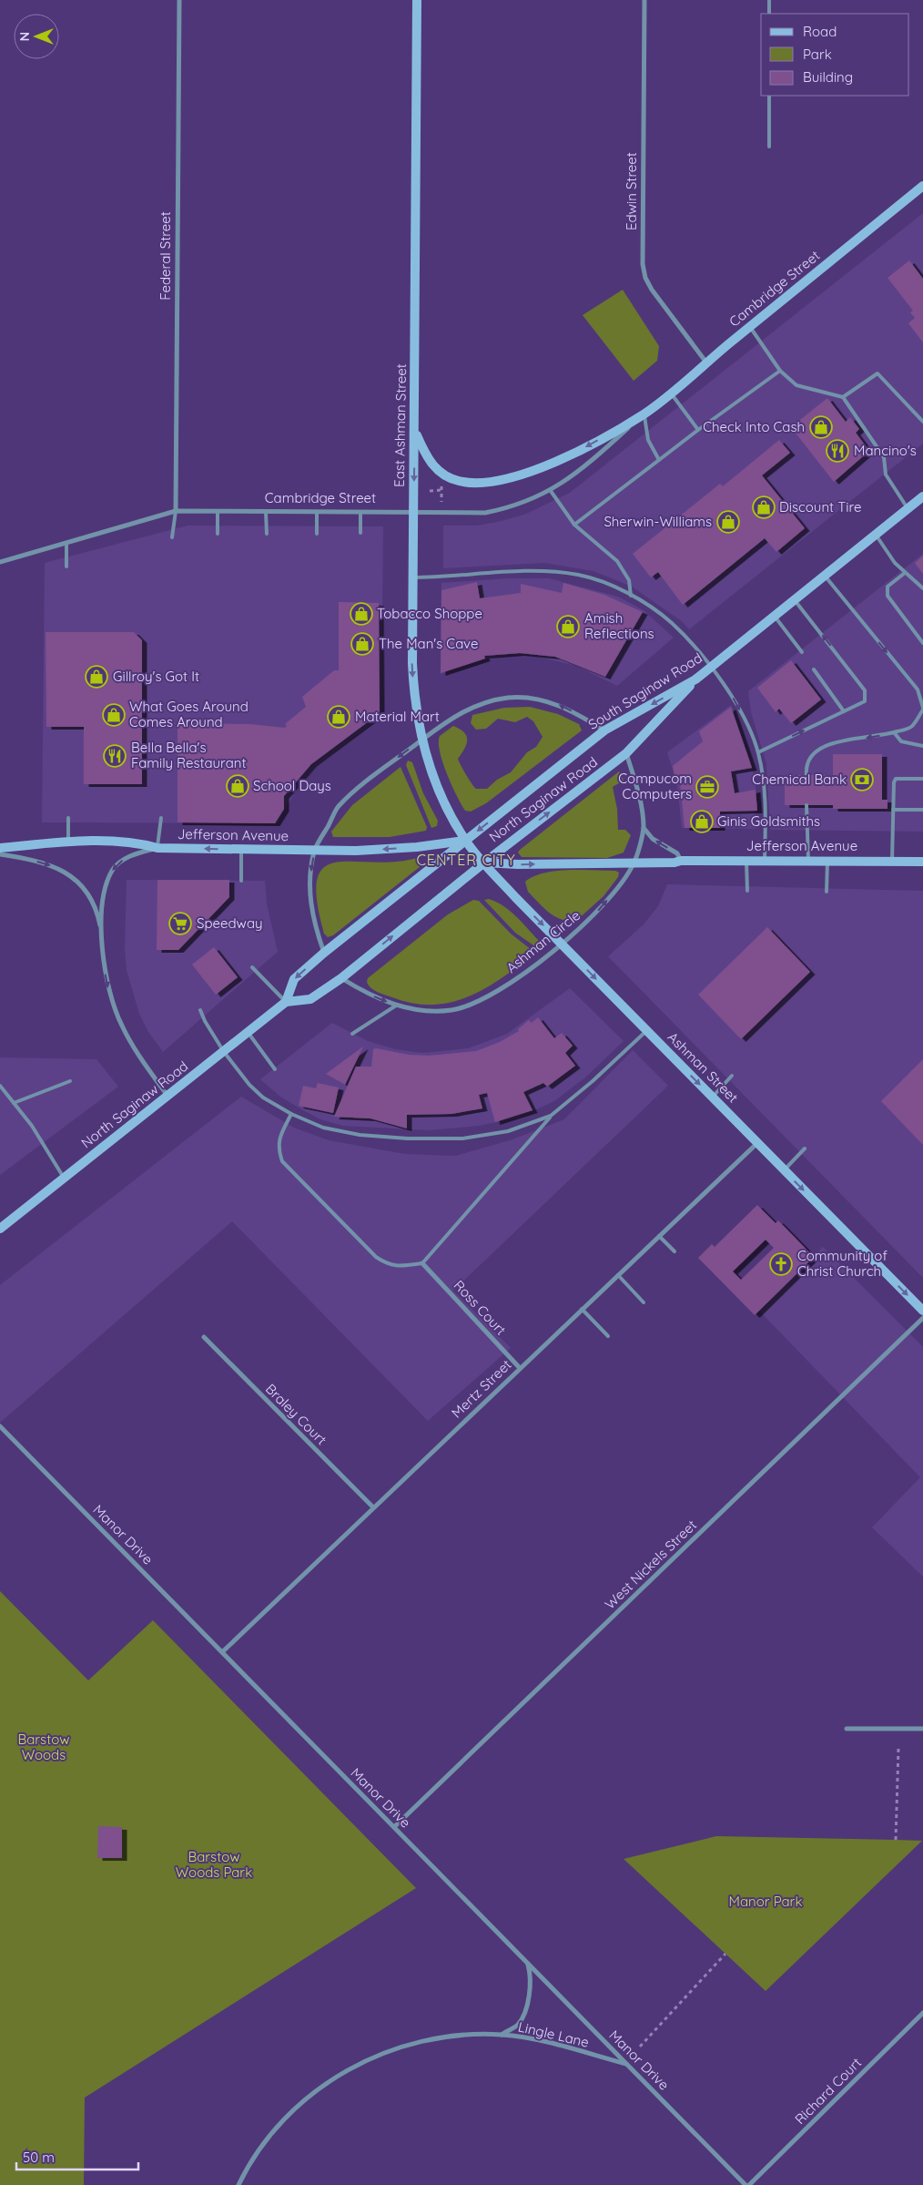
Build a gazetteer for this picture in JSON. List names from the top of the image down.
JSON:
{
  "streets": {
    "street": [
      "Edwin Street",
      "Federal Street",
      "Cambridge Street",
      "East Ashman Street",
      "South Saginaw Road",
      "North Saginaw Road",
      "Jefferson Avenue",
      "Ashman Circle",
      "Ashman Street",
      "Ross Court",
      "Mertz Street",
      "Braley Court",
      "Manor Drive",
      "West Nickels Street",
      "Lingle Lane",
      "Richard Court"
    ]
  },
  "crossings": [
    ["Edwin Street", "Cambridge Street"],
    ["Federal Street", "Cambridge Street"],
    ["Cambridge Street", "East Ashman Street"],
    ["East Ashman Street", "South Saginaw Road"],
    ["East Ashman Street", "Jefferson Avenue"],
    ["East Ashman Street", "Ashman Street"],
    ["South Saginaw Road", "North Saginaw Road"],
    ["South Saginaw Road", "Jefferson Avenue"],
    ["South Saginaw Road", "Ashman Street"],
    ["North Saginaw Road", "Jefferson Avenue"],
    ["North Saginaw Road", "Ashman Circle"],
    ["North Saginaw Road", "Ashman Street"],
    ["Jefferson Avenue", "Ashman Circle"],
    ["Jefferson Avenue", "Ashman Street"],
    ["Ashman Circle", "Ashman Street"],
    ["Ashman Street", "Mertz Street"],
    ["Ross Court", "Mertz Street"],
    ["Mertz Street", "Braley Court"],
    ["Mertz Street", "Manor Drive"],
    ["Manor Drive", "West Nickels Street"],
    ["Manor Drive", "Lingle Lane"],
    ["Manor Drive", "Richard Court"]
  ],
  "one_way": ["South Saginaw Road", "Ashman Street"],
  "districts": ["CENTER CITY"],
  "parks": ["Barstow Woods", "Barstow Woods Park", "Manor Park"],
  "places": {
    "shop": [
      "Check Into Cash",
      "Discount Tire",
      "Sherwin-Williams",
      "Tobacco Shoppe",
      "Amish Reflections",
      "The Man's Cave",
      "Gillroy's Got It",
      "What Goes Around Comes Around",
      "Material Mart",
      "School Days",
      "Ginis Goldsmiths"
    ],
    "restaurant": ["Mancino's", "Bella Bella's Family Restaurant"],
    "bank": ["Chemical Bank"],
    "office": ["Compucom Computers"],
    "supermarket": ["Speedway"],
    "church": ["Community of Christ Church"]
  },
  "legend": ["Road", "Park", "Building"],
  "scale_bar": "50 m",
  "north": "left"
}
